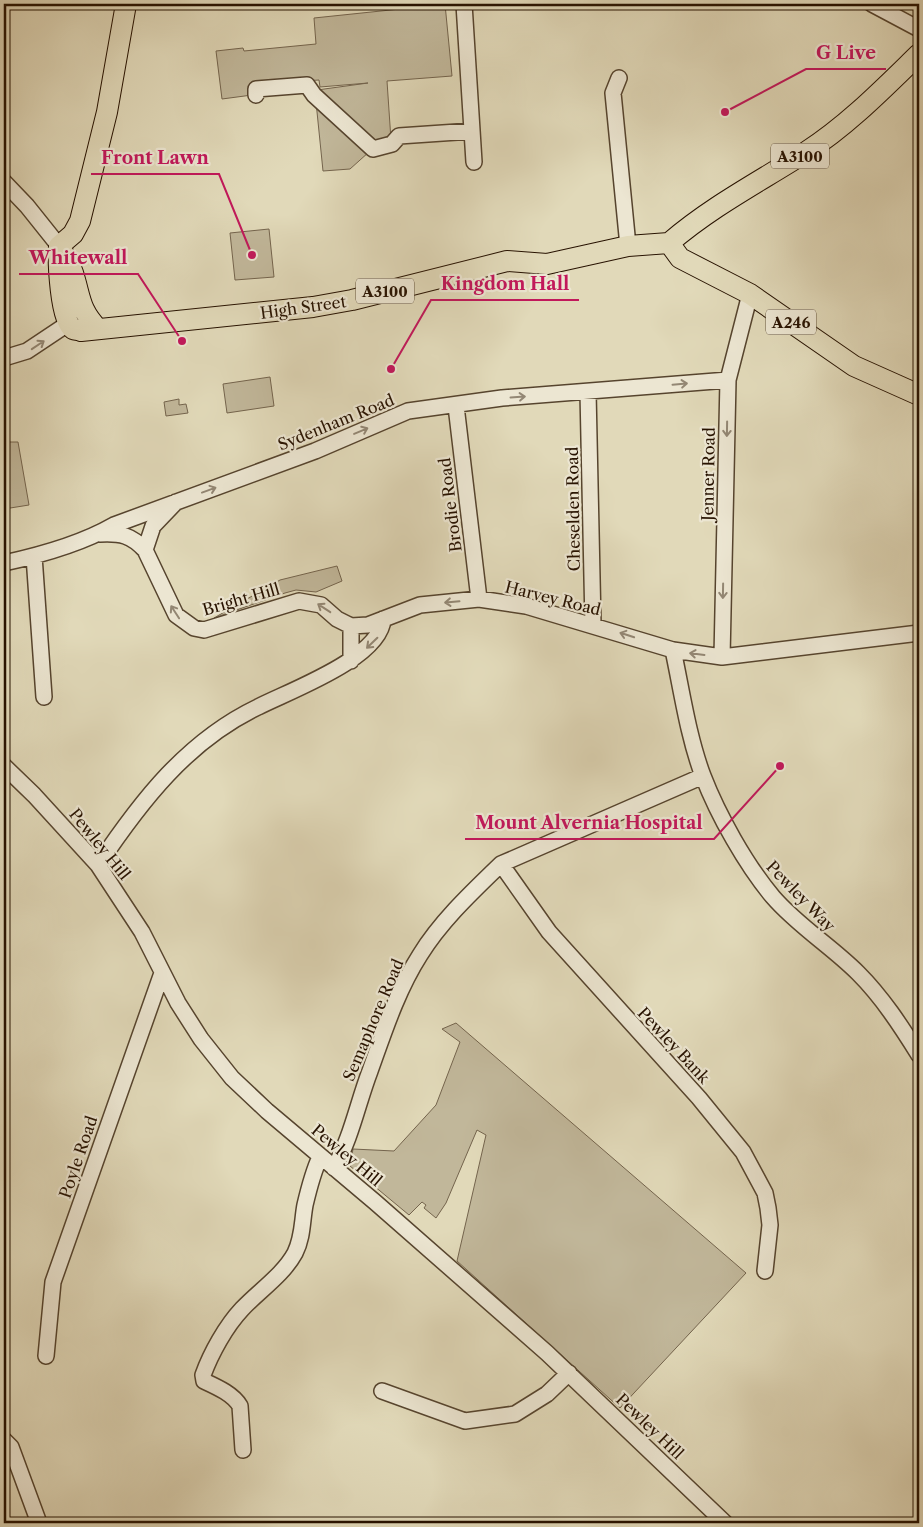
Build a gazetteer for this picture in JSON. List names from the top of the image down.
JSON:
{
  "streets": {
    "main road": ["A3100", "High Street", "A246"],
    "street": [
      "Sydenham Road",
      "Jenner Road",
      "Brodie Road",
      "Cheselden Road",
      "Harvey Road",
      "Bright Hill",
      "Pewley Hill",
      "Pewley Way",
      "Semaphore Road",
      "Pewley Bank",
      "Poyle Road"
    ]
  },
  "crossings": [
    ["A3100", "High Street"],
    ["A3100", "A246"],
    ["High Street", "A246"],
    ["A246", "Jenner Road"],
    ["Sydenham Road", "Jenner Road"],
    ["Sydenham Road", "Brodie Road"],
    ["Sydenham Road", "Cheselden Road"],
    ["Sydenham Road", "Bright Hill"],
    ["Jenner Road", "Harvey Road"],
    ["Brodie Road", "Harvey Road"],
    ["Cheselden Road", "Harvey Road"],
    ["Harvey Road", "Pewley Way"],
    ["Pewley Hill", "Semaphore Road"],
    ["Pewley Hill", "Poyle Road"],
    ["Pewley Way", "Semaphore Road"],
    ["Semaphore Road", "Pewley Bank"]
  ],
  "one_way": [
    "Sydenham Road",
    "Jenner Road",
    "Harvey Road",
    "Bright Hill"
  ],
  "places": [
    "G Live",
    "Front Lawn",
    "Whitewall",
    "Kingdom Hall",
    "Mount Alvernia Hospital"
  ]
}
